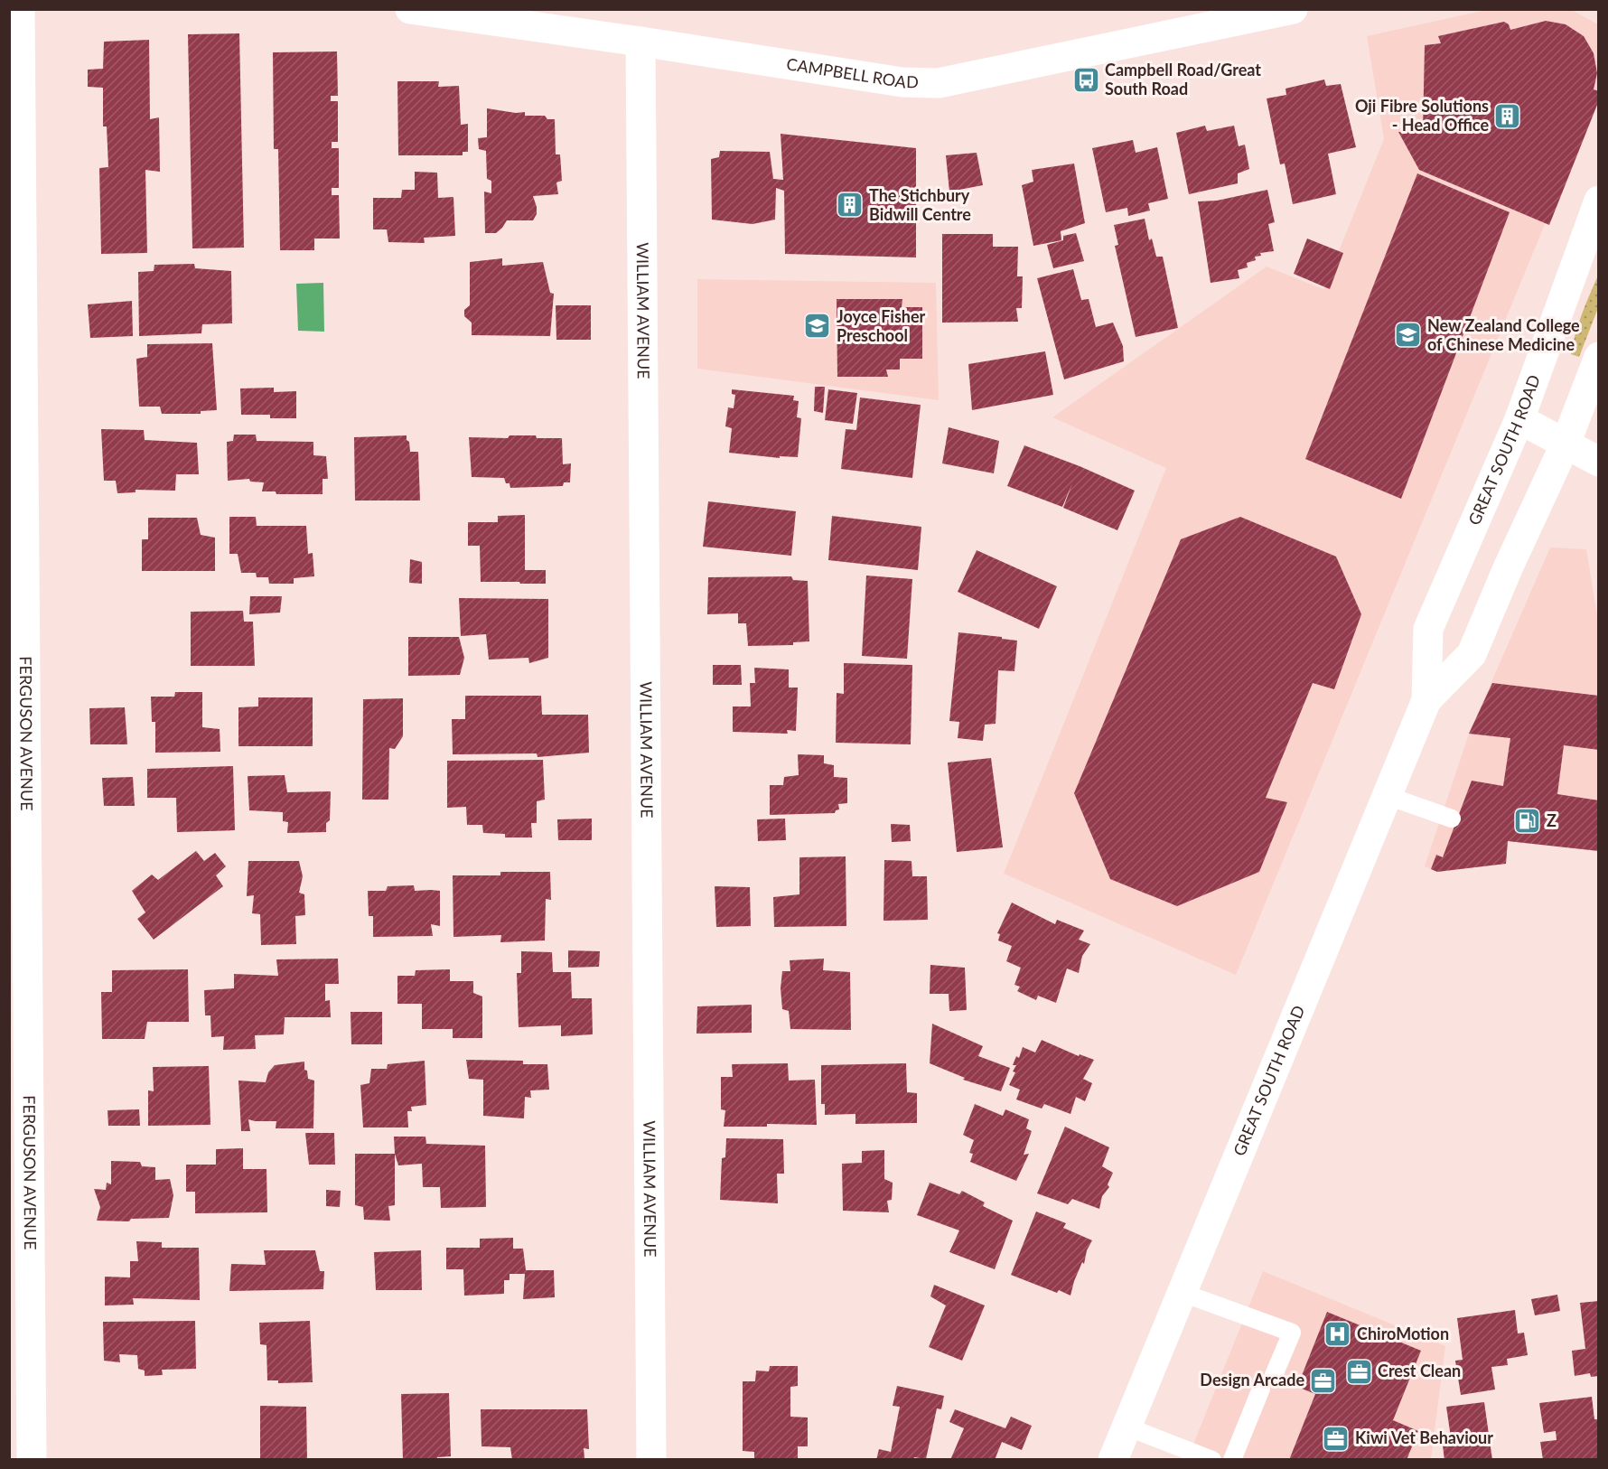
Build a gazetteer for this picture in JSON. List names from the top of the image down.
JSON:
{
  "streets": {
    "street": [
      "CAMPBELL ROAD",
      "WILLIAM AVENUE",
      "GREAT SOUTH ROAD",
      "FERGUSON AVENUE"
    ]
  },
  "crossings": [
    ["CAMPBELL ROAD", "WILLIAM AVENUE"]
  ],
  "places": {
    "bus stop": ["Campbell Road/Great South Road"],
    "building": ["Oji Fibre Solutions - Head Office", "The Stichbury Bidwill Centre"],
    "school or university": ["Joyce Fisher Preschool", "New Zealand College of Chinese Medicine"],
    "fuel station": ["Z"],
    "hospital": ["ChiroMotion"],
    "office": ["Crest Clean", "Design Arcade", "Kiwi Vet Behaviour"]
  }
}
